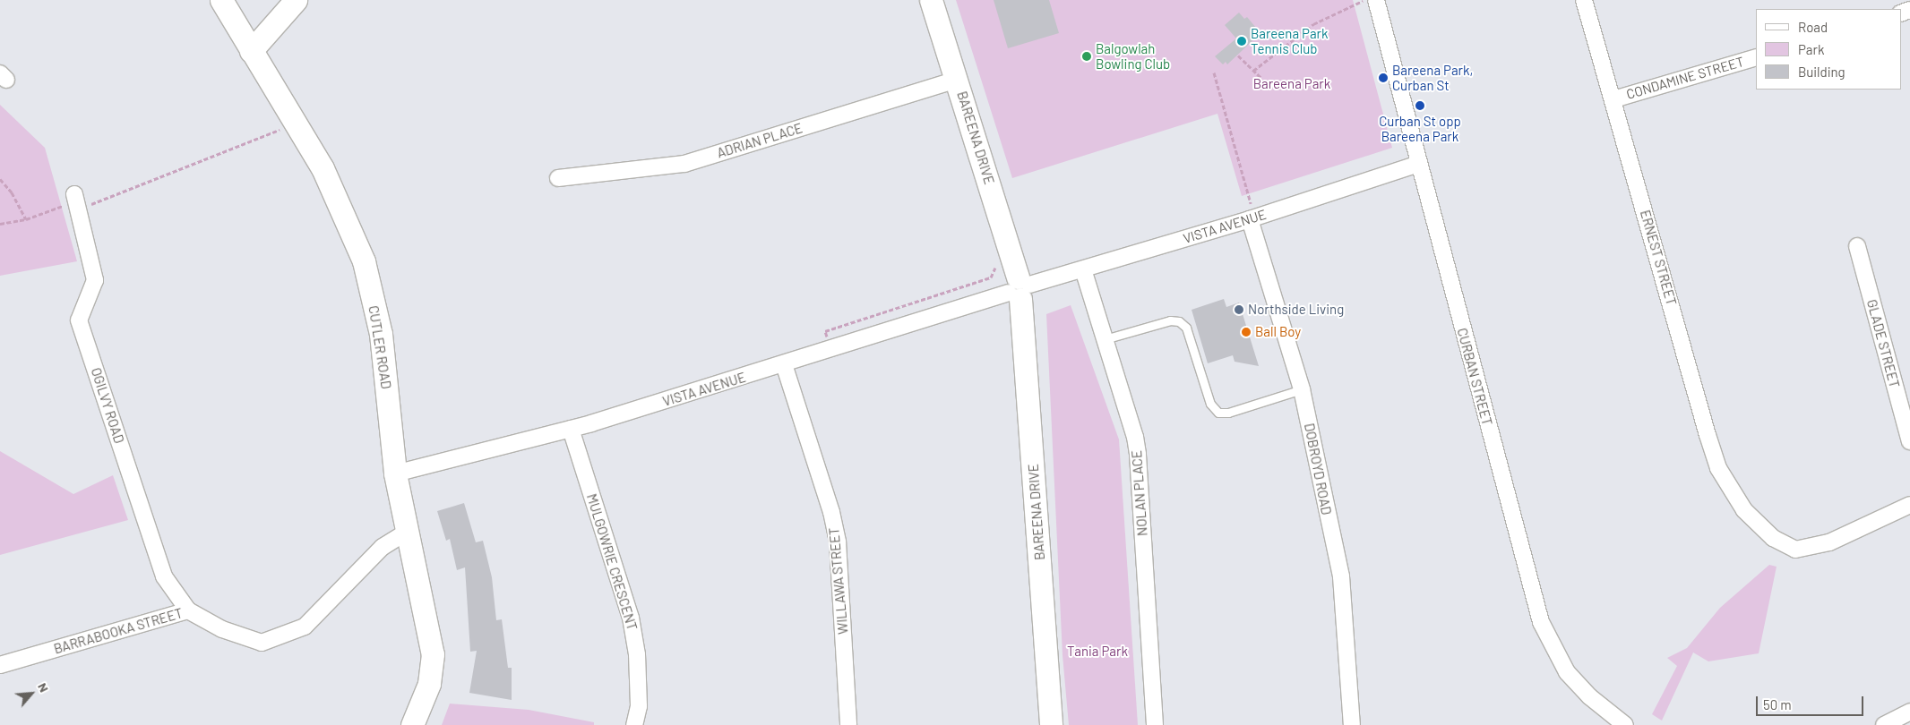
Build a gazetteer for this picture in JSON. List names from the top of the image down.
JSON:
{
  "streets": {
    "street": [
      "CONDAMINE STREET",
      "BAREENA DRIVE",
      "ADRIAN PLACE",
      "VISTA AVENUE",
      "ERNEST STREET",
      "GLADE STREET",
      "CUTLER ROAD",
      "CURBAN STREET",
      "OGILVY ROAD",
      "DOBROYD ROAD",
      "NOLAN PLACE",
      "MULGOWRIE CRESCENT",
      "WILLAWA STREET",
      "BARRABOOKA STREET"
    ]
  },
  "crossings": [
    ["CONDAMINE STREET", "ERNEST STREET"],
    ["BAREENA DRIVE", "ADRIAN PLACE"],
    ["BAREENA DRIVE", "VISTA AVENUE"],
    ["VISTA AVENUE", "CUTLER ROAD"],
    ["VISTA AVENUE", "CURBAN STREET"],
    ["VISTA AVENUE", "DOBROYD ROAD"],
    ["VISTA AVENUE", "NOLAN PLACE"],
    ["VISTA AVENUE", "MULGOWRIE CRESCENT"],
    ["VISTA AVENUE", "WILLAWA STREET"],
    ["CUTLER ROAD", "BARRABOOKA STREET"],
    ["OGILVY ROAD", "BARRABOOKA STREET"]
  ],
  "parks": ["Bareena Park", "Tania Park"],
  "places": [
    "Bareena Park Tennis Club",
    "Balgowlah Bowling Club",
    "Bareena Park, Curban St",
    "Curban St opp Bareena Park",
    "Northside Living",
    "Ball Boy"
  ],
  "legend": ["Road", "Park", "Building"],
  "scale_bar": "50 m",
  "north": "top right"
}
